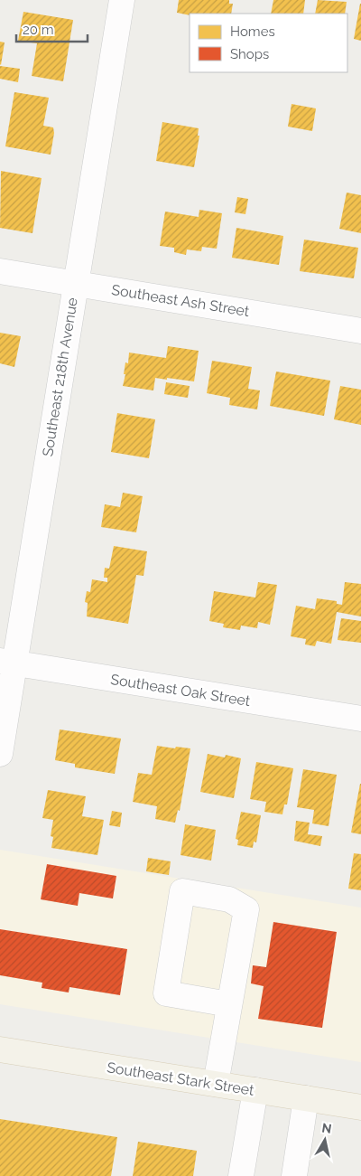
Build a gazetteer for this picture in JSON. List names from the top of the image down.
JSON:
{
  "streets": {
    "main road": ["Southeast Stark Street"],
    "street": ["Southeast Ash Street", "Southeast 218th Avenue", "Southeast Oak Street"]
  },
  "crossings": [
    ["Southeast Ash Street", "Southeast 218th Avenue"],
    ["Southeast 218th Avenue", "Southeast Oak Street"]
  ],
  "legend": ["Homes", "Shops"],
  "scale_bar": "20 m",
  "north": "top"
}
